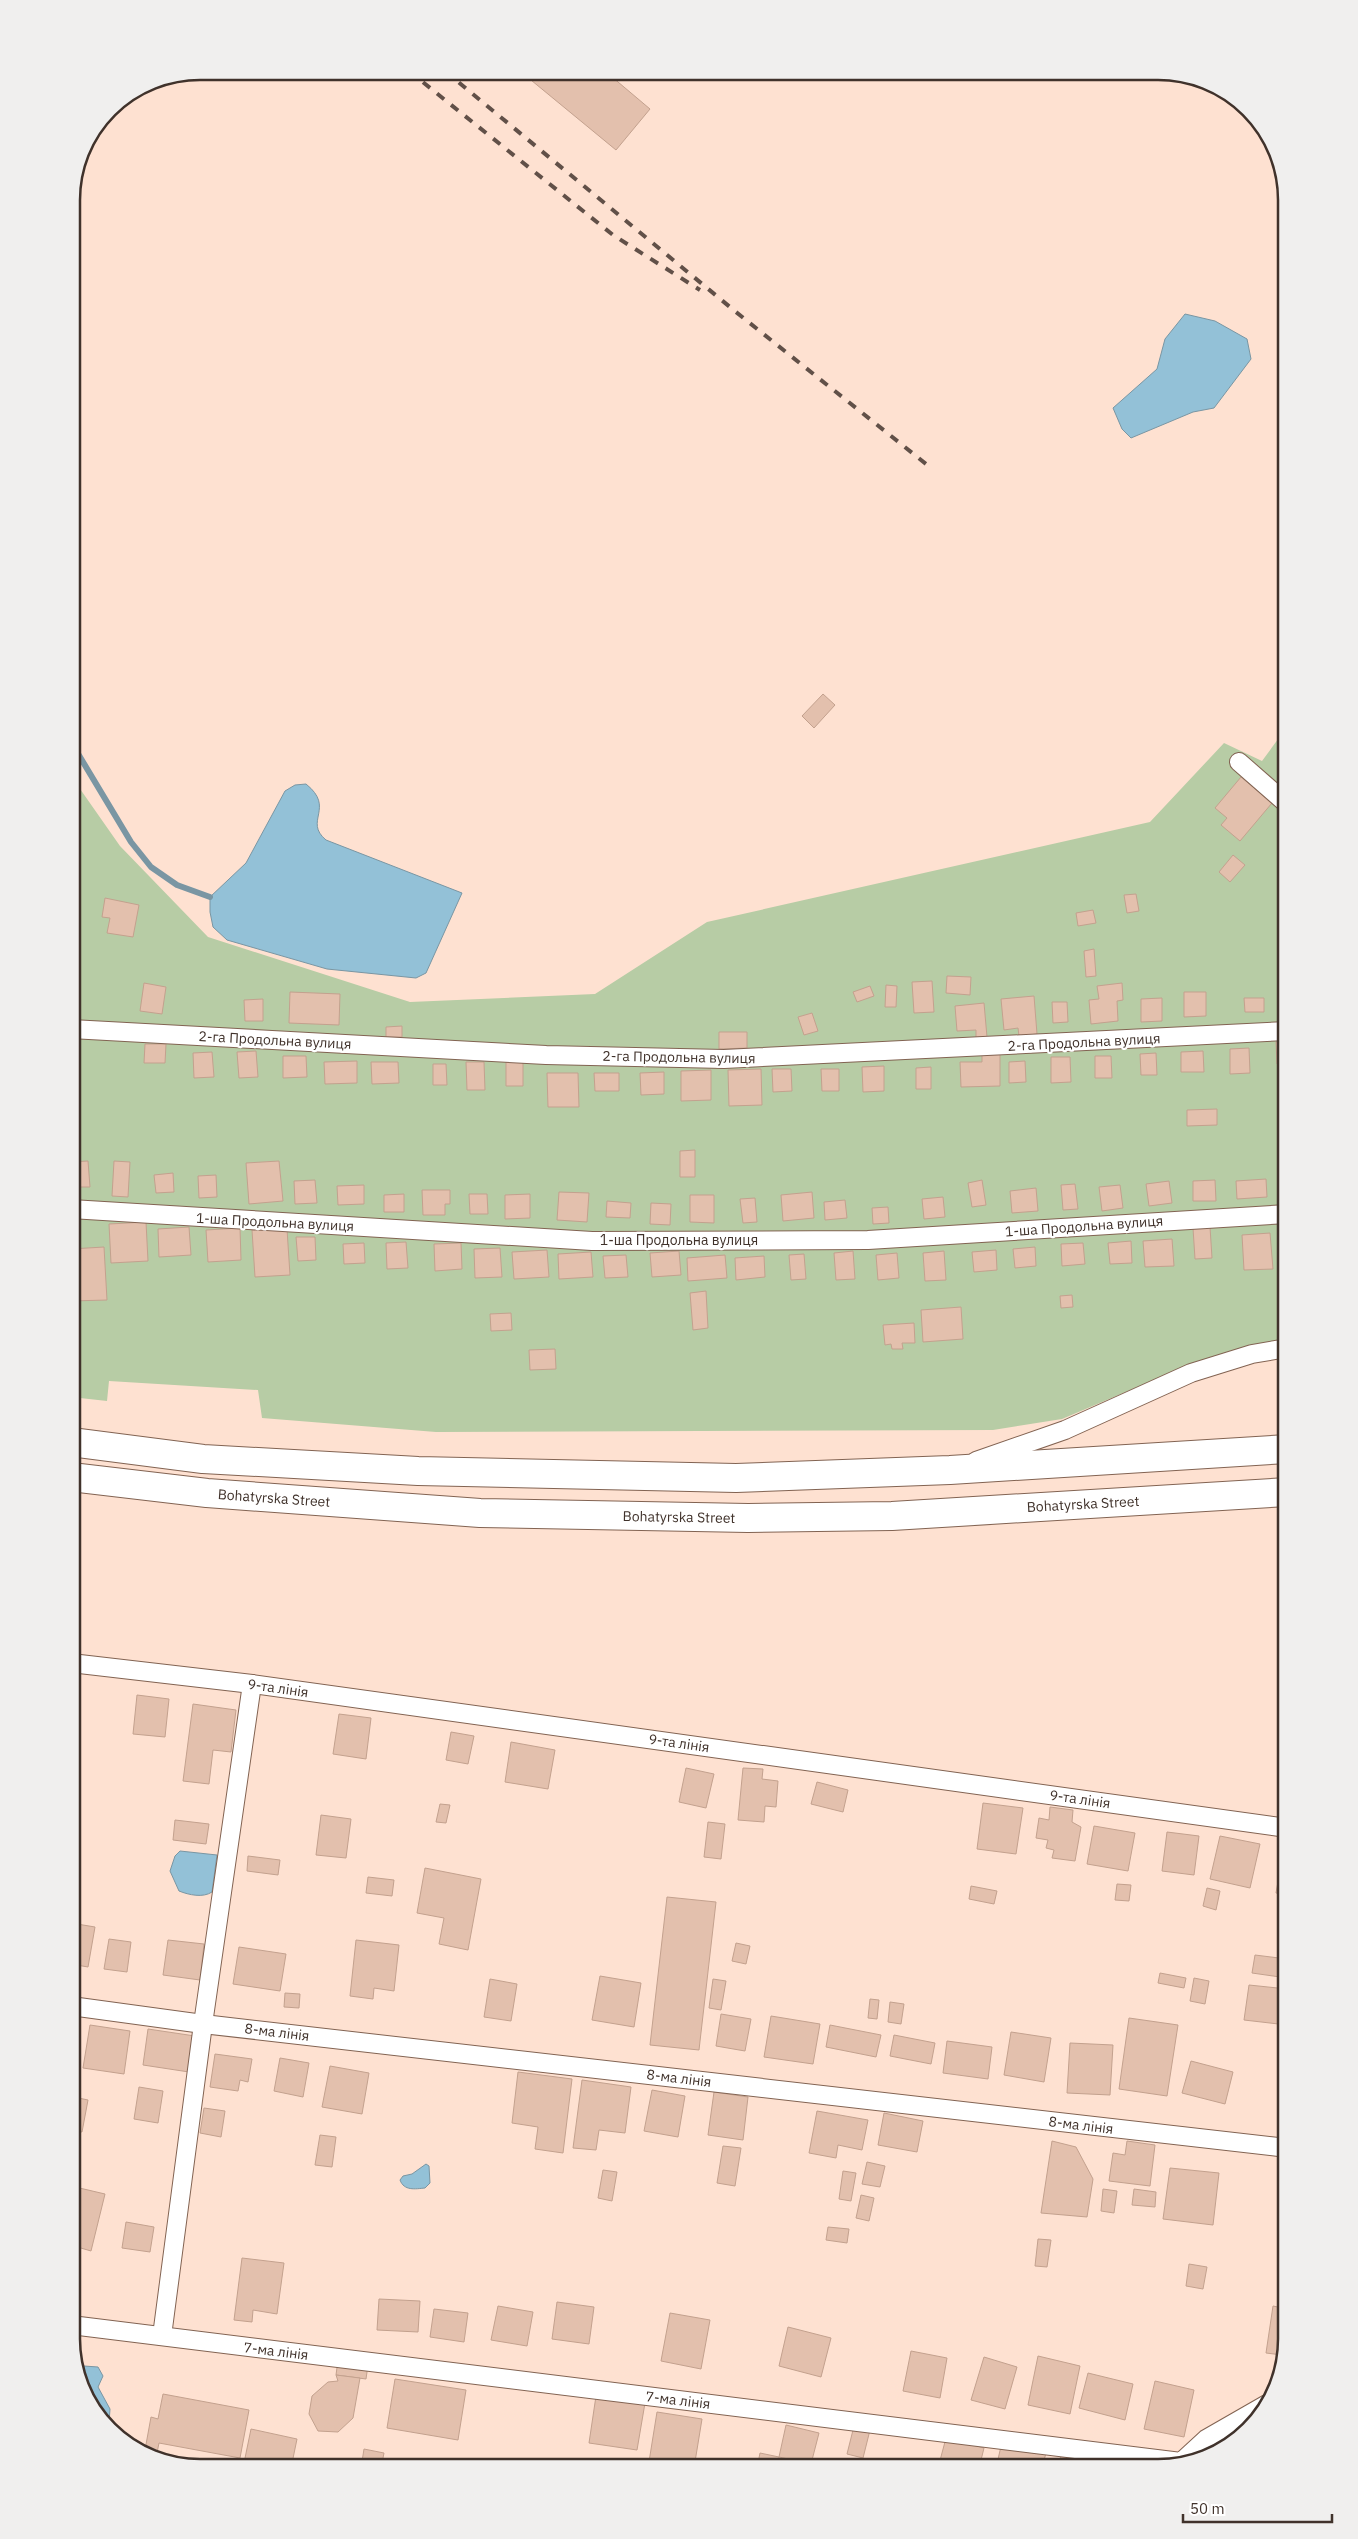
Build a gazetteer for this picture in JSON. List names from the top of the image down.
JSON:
{
  "streets": {
    "main road": ["Bohatyrska Street"],
    "street": [
      "2-га Продольна вулиця",
      "1-ша Продольна вулиця",
      "9-та лінія",
      "8-ма лінія",
      "7-ма лінія"
    ]
  },
  "scale_bar": "50 m"
}
